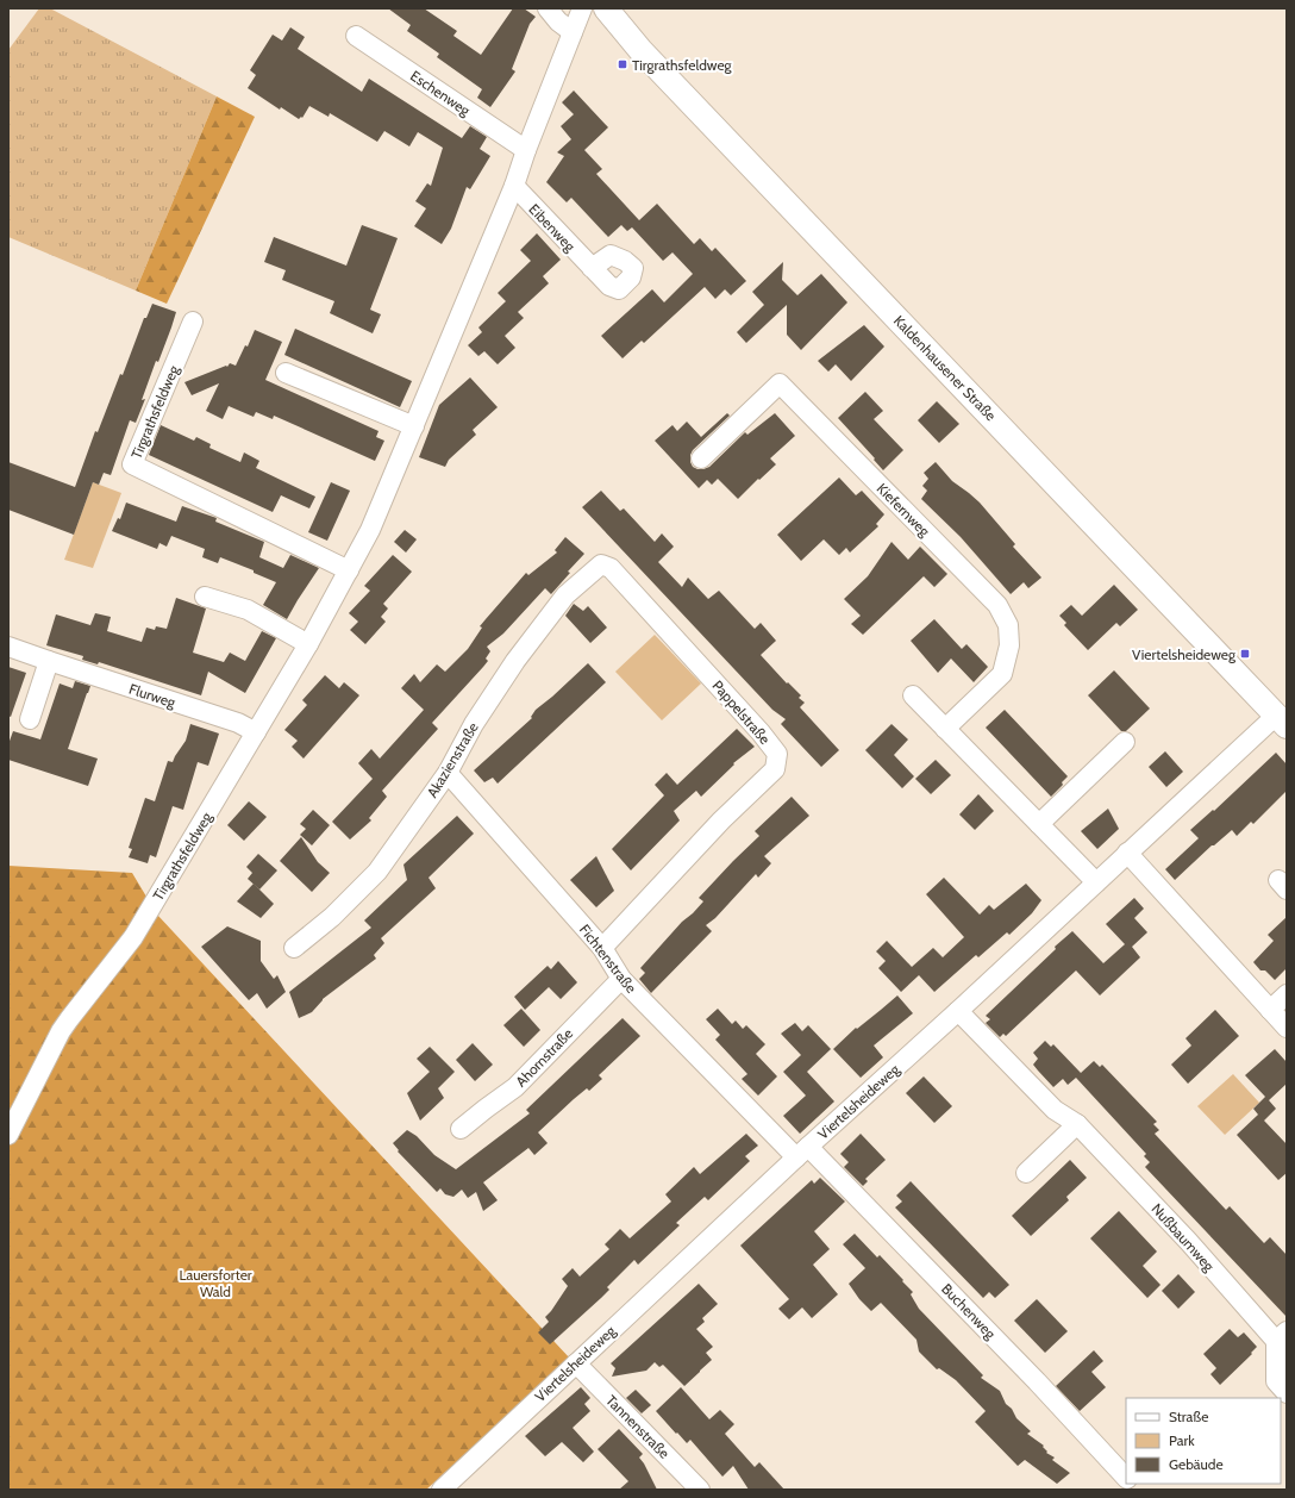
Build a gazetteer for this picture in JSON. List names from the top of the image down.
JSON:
{
  "streets": {
    "main road": ["Kaldenhausener Straße"],
    "street": [
      "Eschenweg",
      "Eibenweg",
      "Tirgrathsfeldweg",
      "Kiefernweg",
      "Flurweg",
      "Pappelstraße",
      "Akazienstraße",
      "Fichtenstraße",
      "Ahornstraße",
      "Viertelsheideweg",
      "Nußbaumweg",
      "Buchenweg",
      "Tannenstraße"
    ]
  },
  "crossings": [
    ["Eschenweg", "Tirgrathsfeldweg"],
    ["Eibenweg", "Tirgrathsfeldweg"],
    ["Kaldenhausener Straße", "Viertelsheideweg"],
    ["Tirgrathsfeldweg", "Flurweg"],
    ["Pappelstraße", "Akazienstraße"],
    ["Pappelstraße", "Fichtenstraße"],
    ["Akazienstraße", "Fichtenstraße"],
    ["Fichtenstraße", "Ahornstraße"],
    ["Fichtenstraße", "Viertelsheideweg"],
    ["Fichtenstraße", "Buchenweg"],
    ["Viertelsheideweg", "Nußbaumweg"],
    ["Viertelsheideweg", "Buchenweg"],
    ["Viertelsheideweg", "Tannenstraße"]
  ],
  "parks": ["Lauersforter Wald"],
  "places": {
    "transit": ["Tirgrathsfeldweg", "Viertelsheideweg"]
  },
  "legend": ["Straße", "Park", "Gebäude"]
}
